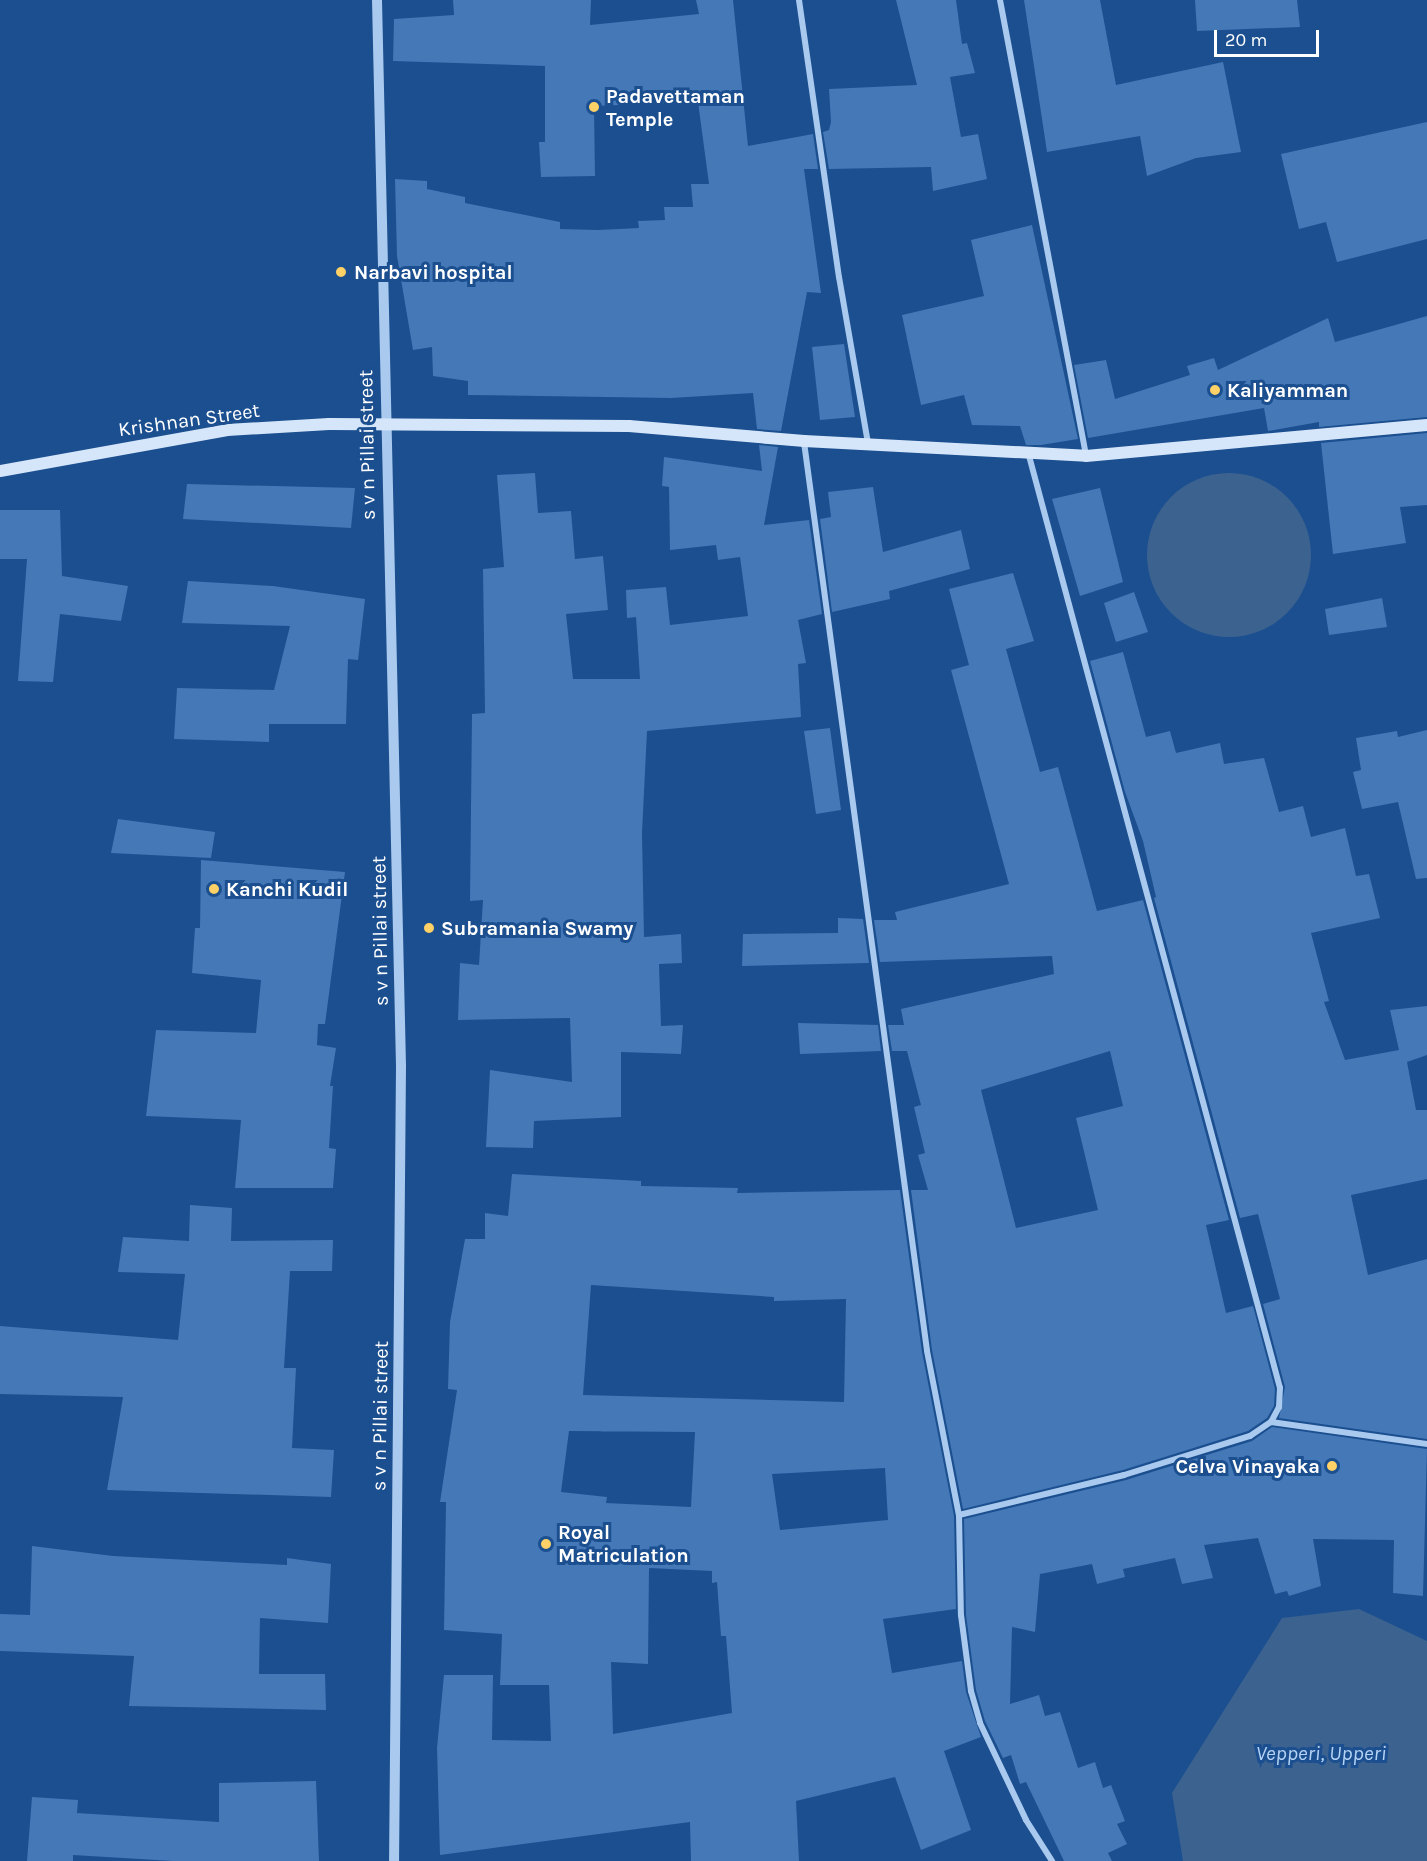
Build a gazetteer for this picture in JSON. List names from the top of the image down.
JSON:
{
  "streets": {
    "main road": ["Krishnan Street"],
    "street": ["s v n Pillai street"]
  },
  "crossings": [
    ["Krishnan Street", "s v n Pillai street"]
  ],
  "water": ["Vepperi, Upperi"],
  "places": [
    "Padavettaman Temple",
    "Narbavi hospital",
    "Kaliyamman",
    "Kanchi Kudil",
    "Subramania Swamy",
    "Celva Vinayaka",
    "Royal Matriculation"
  ],
  "scale_bar": "20 m"
}
